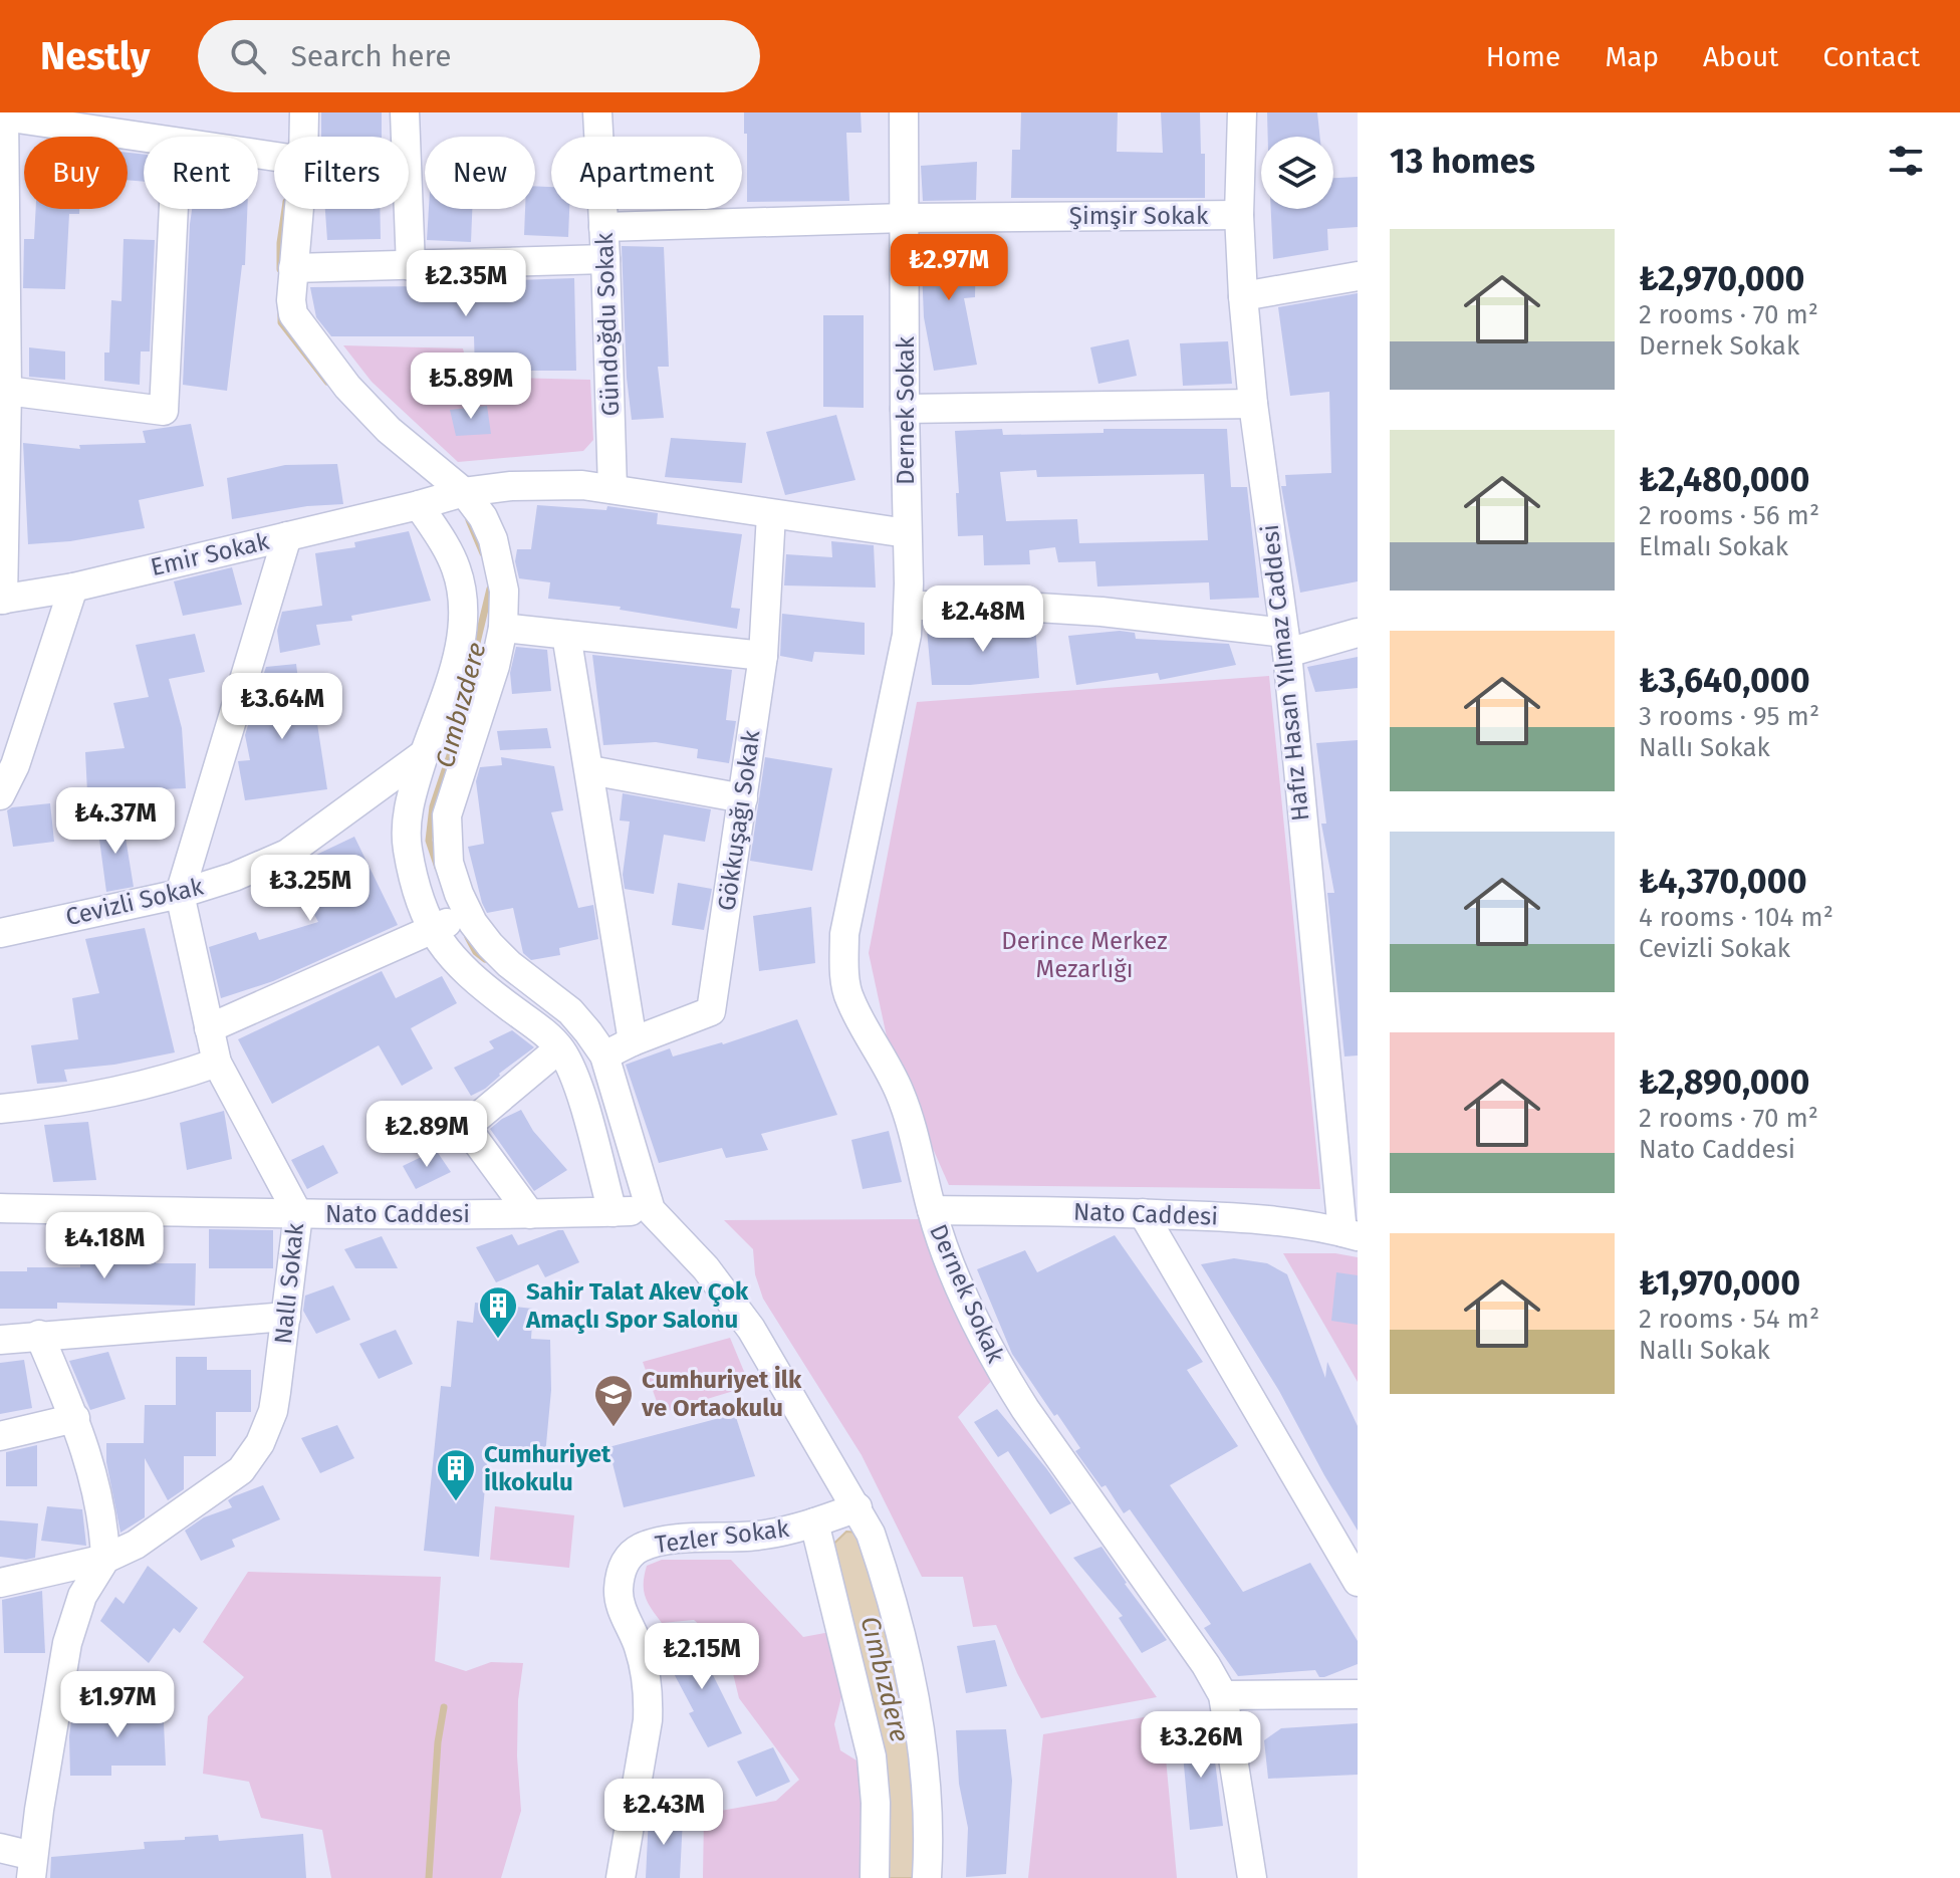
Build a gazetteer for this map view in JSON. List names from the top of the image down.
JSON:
{
  "streets": {
    "street": [
      "Şimşir Sokak",
      "Gündoğdu Sokak",
      "Dernek Sokak",
      "Emir Sokak",
      "Hafız Hasan Yılmaz Caddesi",
      "Gökkuşağı Sokak",
      "Cevizli Sokak",
      "Nato Caddesi",
      "Nallı Sokak",
      "Tezler Sokak"
    ]
  },
  "crossings": [
    ["Şimşir Sokak", "Gündoğdu Sokak"],
    ["Şimşir Sokak", "Dernek Sokak"],
    ["Şimşir Sokak", "Hafız Hasan Yılmaz Caddesi"],
    ["Gündoğdu Sokak", "Emir Sokak"],
    ["Dernek Sokak", "Emir Sokak"],
    ["Dernek Sokak", "Nato Caddesi"],
    ["Emir Sokak", "Gökkuşağı Sokak"],
    ["Emir Sokak", "Nallı Sokak"],
    ["Hafız Hasan Yılmaz Caddesi", "Nato Caddesi"],
    ["Cevizli Sokak", "Nallı Sokak"],
    ["Nato Caddesi", "Nallı Sokak"]
  ],
  "water": ["Cımbızdere"],
  "parks": ["Derince Merkez Mezarlığı"],
  "places": {
    "building": ["Sahir Talat Akev Çok Amaçlı Spor Salonu", "Cumhuriyet İlkokulu"],
    "school or university": ["Cumhuriyet İlk ve Ortaokulu"]
  },
  "page": {
    "header": "Nestly",
    "search": "Search here",
    "nav": [
      "Home",
      "Map",
      "About",
      "Contact"
    ],
    "heading": "13 homes",
    "chip": [
      "Buy",
      "Rent",
      "Filters",
      "New",
      "Apartment"
    ],
    "list": [
      {
        "name": "₺2,970,000",
        "note": "2 rooms · 70 m² · Dernek Sokak"
      },
      {
        "name": "₺2,480,000",
        "note": "2 rooms · 56 m² · Elmalı Sokak"
      },
      {
        "name": "₺3,640,000",
        "note": "3 rooms · 95 m² · Nallı Sokak"
      },
      {
        "name": "₺4,370,000",
        "note": "4 rooms · 104 m² · Cevizli Sokak"
      },
      {
        "name": "₺2,890,000",
        "note": "2 rooms · 70 m² · Nato Caddesi"
      },
      {
        "name": "₺1,970,000",
        "note": "2 rooms · 54 m² · Nallı Sokak"
      }
    ],
    "price": [
      "₺2.97M",
      "₺2.35M",
      "₺5.89M",
      "₺2.48M",
      "₺3.64M",
      "₺4.37M",
      "₺3.25M",
      "₺2.89M",
      "₺4.18M",
      "₺2.15M",
      "₺1.97M",
      "₺3.26M",
      "₺2.43M"
    ]
  }
}
